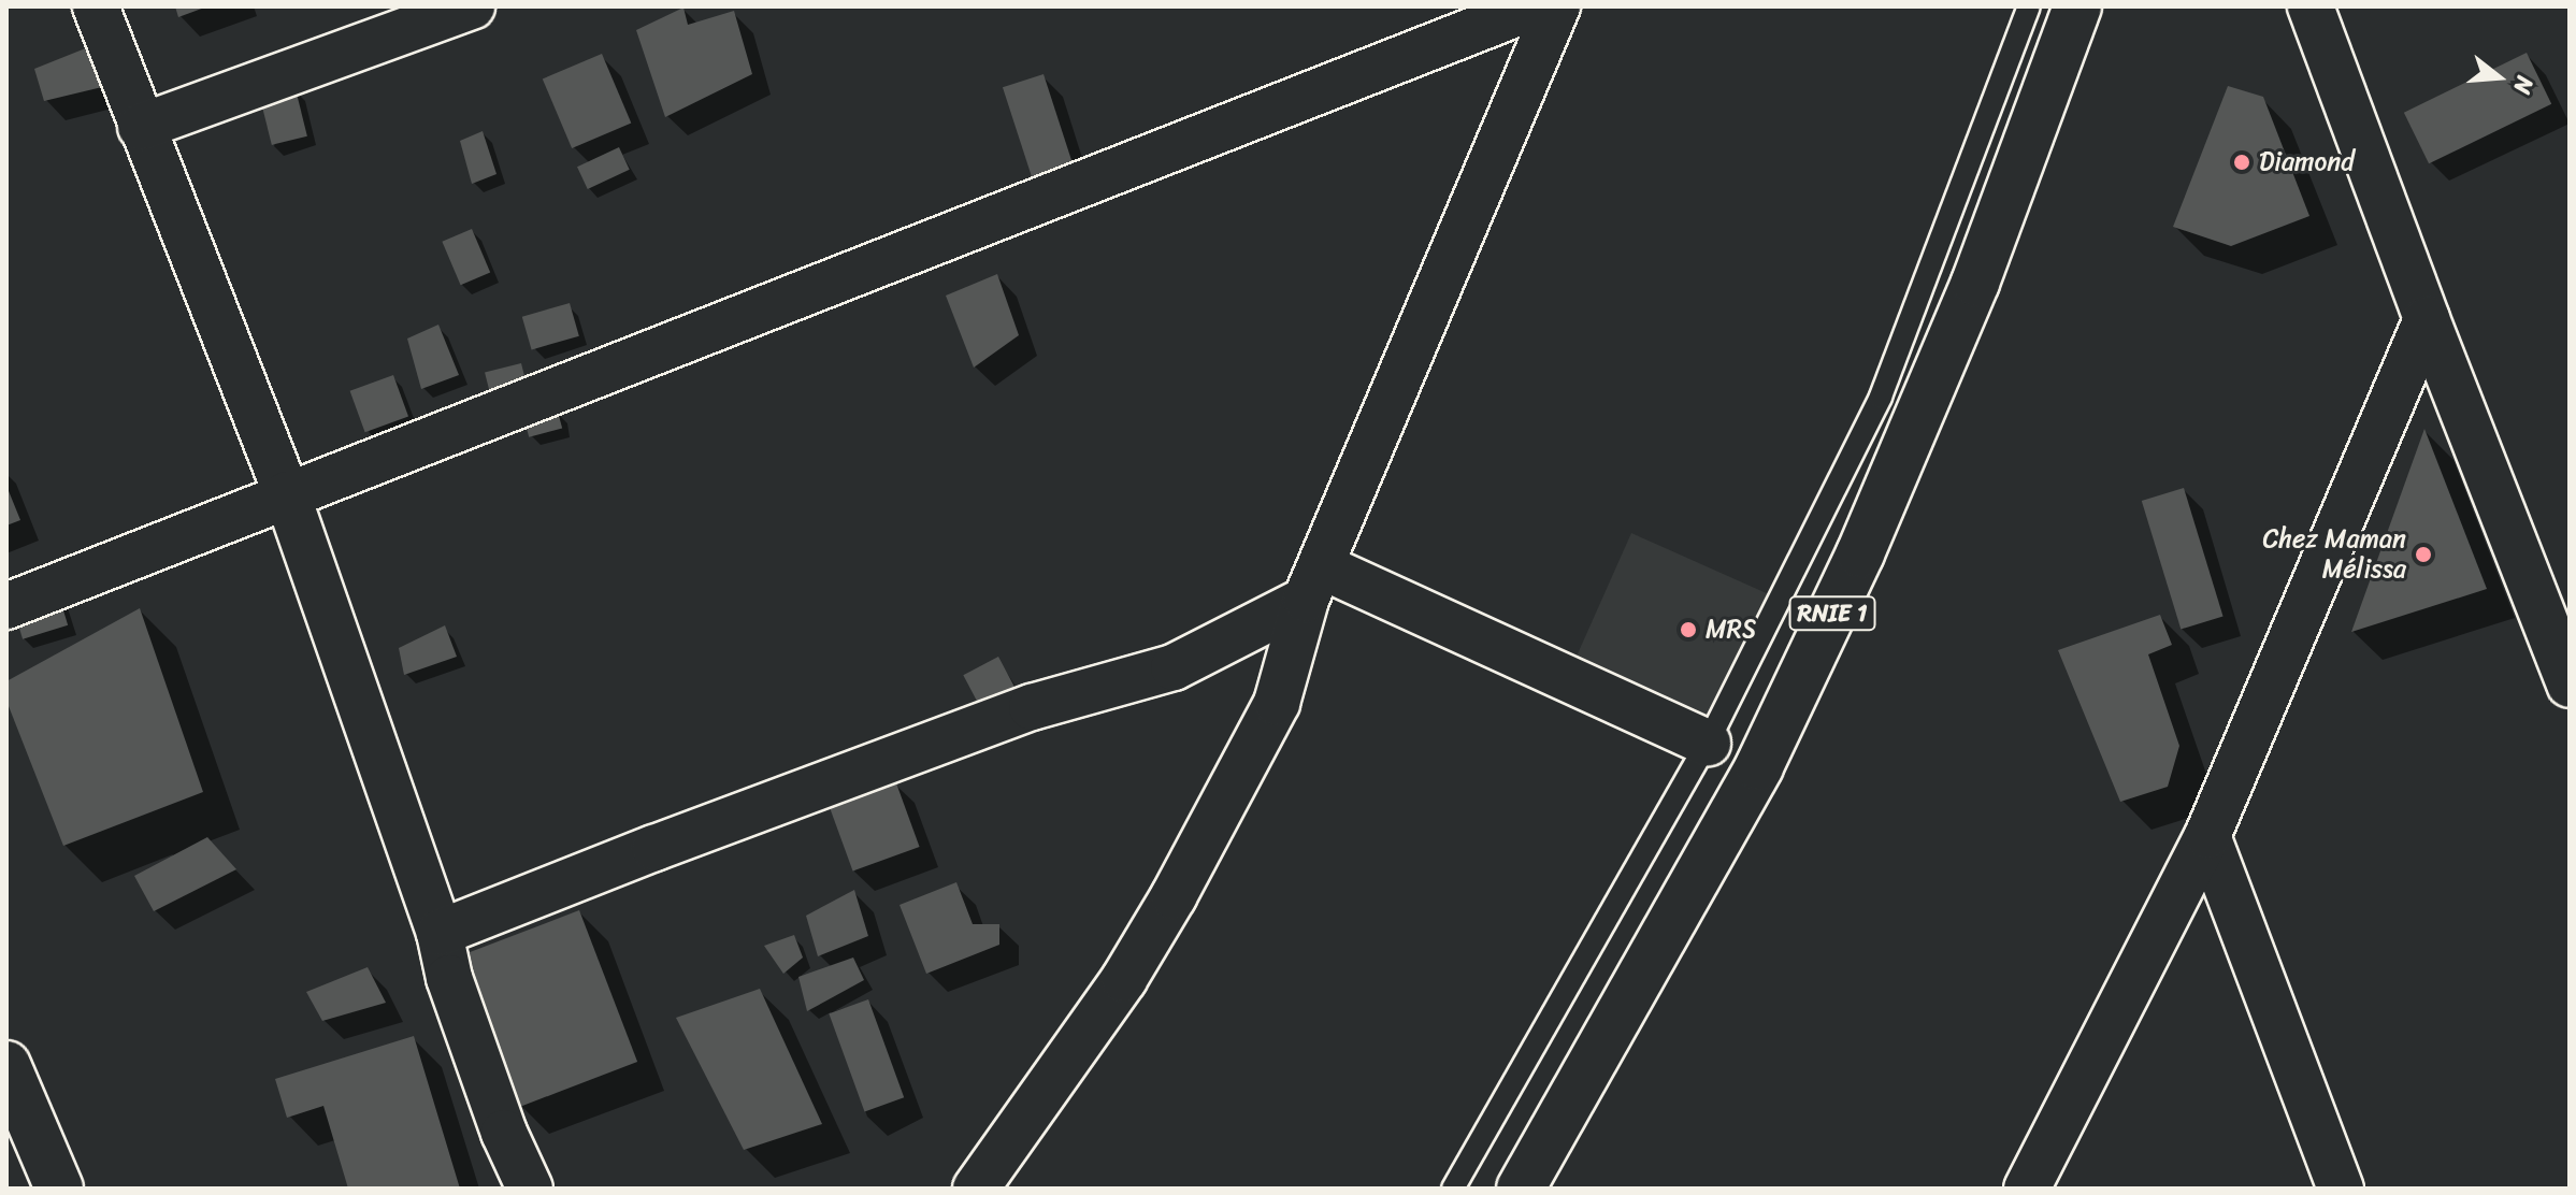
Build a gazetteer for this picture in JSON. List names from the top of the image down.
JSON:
{
  "streets": {
    "main road": ["RNIE 1"]
  },
  "places": ["Diamond", "Chez Maman Mélissa", "MRS"],
  "north": "right"
}
